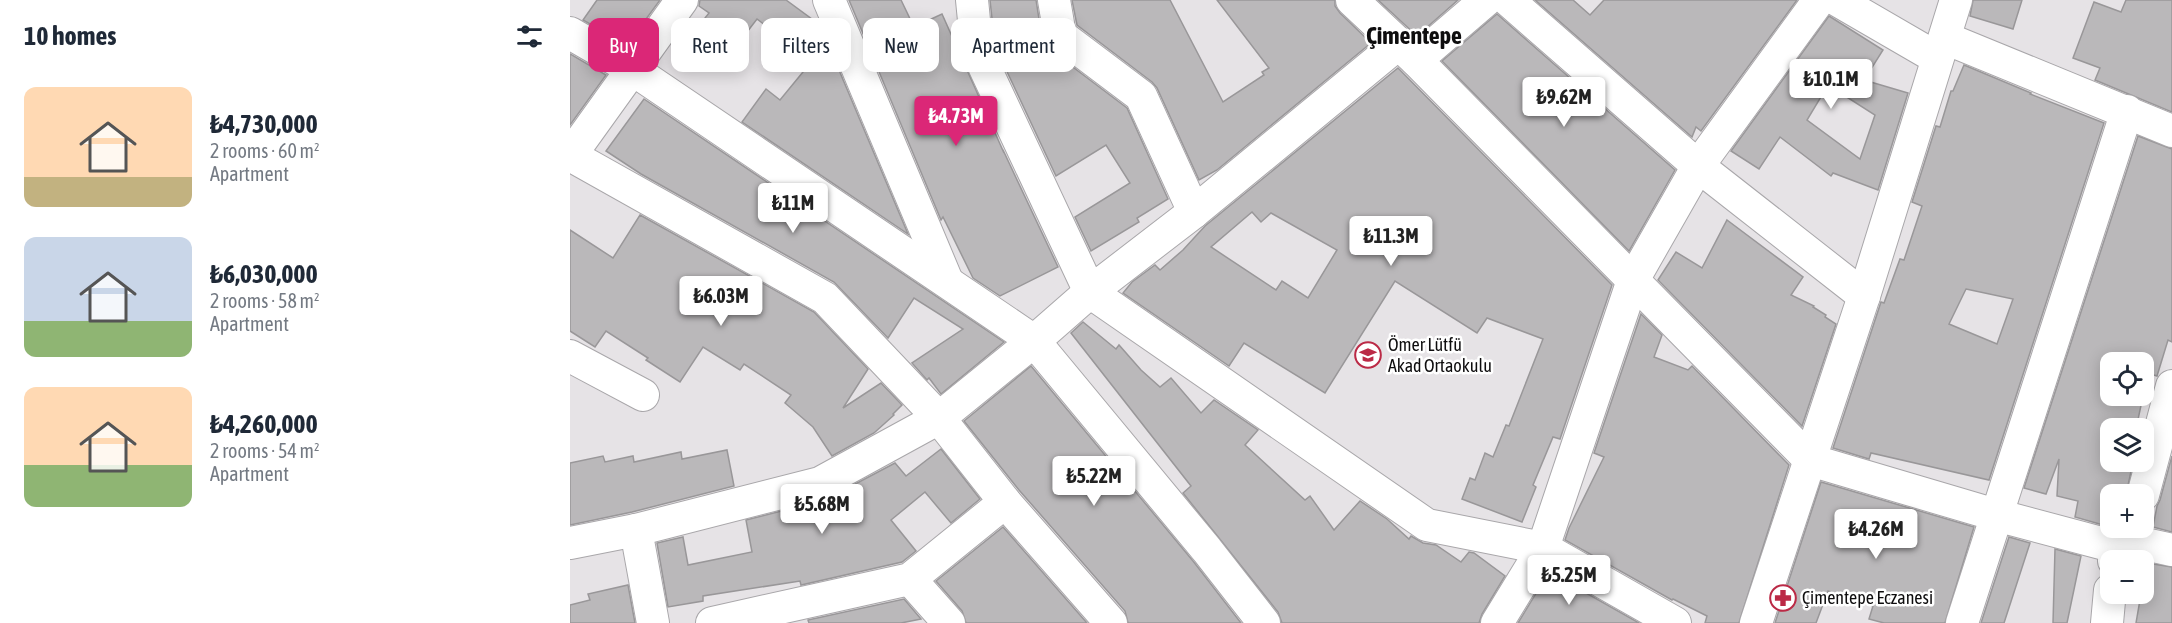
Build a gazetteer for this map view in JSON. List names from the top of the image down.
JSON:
{
  "districts": ["Çimentepe"],
  "places": {
    "school or university": ["Ömer Lütfü Akad Ortaokulu"],
    "pharmacy": ["Çimentepe Eczanesi"]
  },
  "page": {
    "heading": "10 homes",
    "chip": [
      "Buy",
      "Rent",
      "Filters",
      "New",
      "Apartment"
    ],
    "price": [
      "₺10.1M",
      "₺9.62M",
      "₺4.73M",
      "₺11M",
      "₺11.3M",
      "₺6.03M",
      "₺5.22M",
      "₺5.68M",
      "₺4.26M",
      "₺5.25M"
    ],
    "list": [
      {
        "name": "₺4,730,000",
        "note": "2 rooms · 60 m² · Apartment"
      },
      {
        "name": "₺6,030,000",
        "note": "2 rooms · 58 m² · Apartment"
      },
      {
        "name": "₺4,260,000",
        "note": "2 rooms · 54 m² · Apartment"
      }
    ],
    "map_buttons": ["+", "−"]
  }
}
